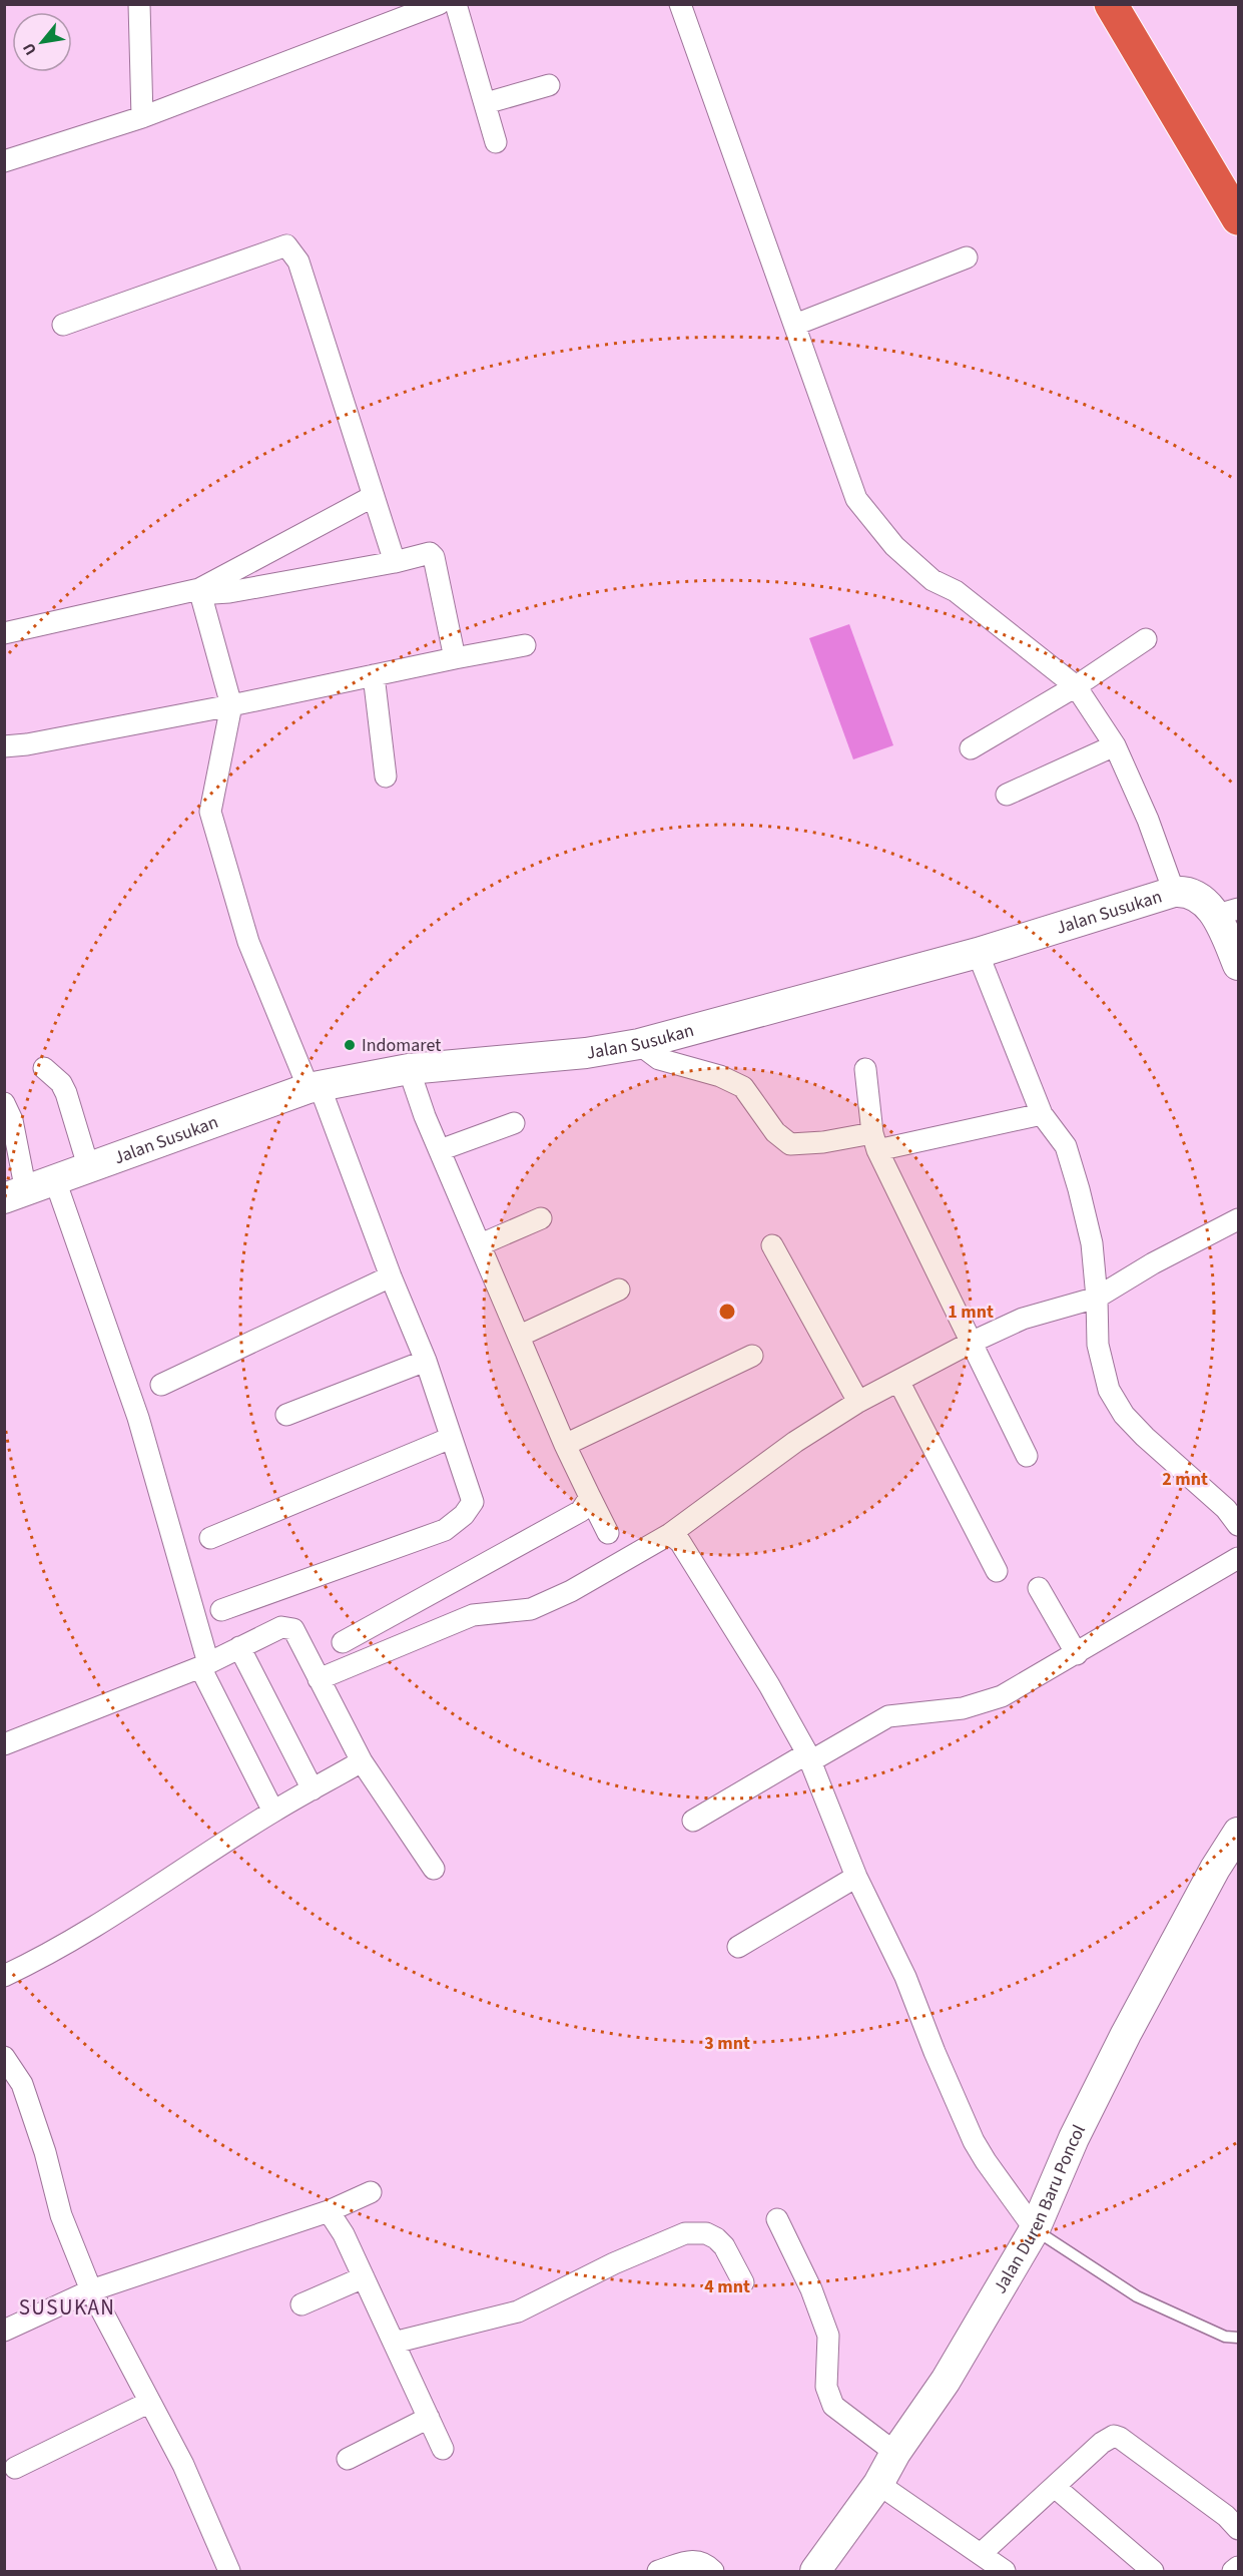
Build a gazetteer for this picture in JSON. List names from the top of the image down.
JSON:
{
  "streets": {
    "street": ["Jalan Susukan", "Jalan Duren Baru Poncol"]
  },
  "districts": ["SUSUKAN"],
  "places": ["Indomaret"],
  "north": "bottom left",
  "rings": [
    "1 mnt",
    "2 mnt",
    "3 mnt",
    "4 mnt"
  ]
}
